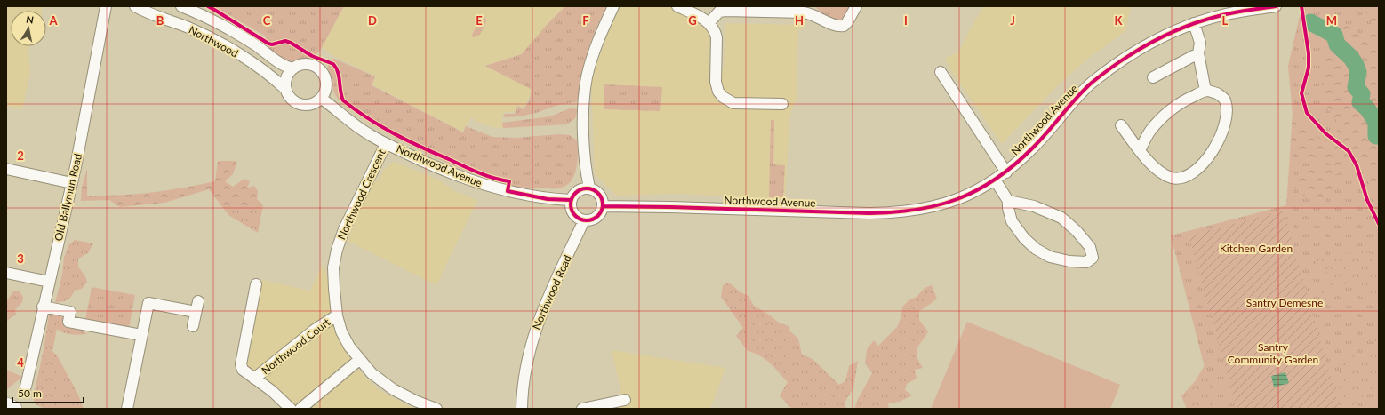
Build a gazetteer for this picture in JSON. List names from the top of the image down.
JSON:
{
  "streets": {
    "street": [
      "Northwood",
      "Northwood Avenue",
      "Northwood Crescent",
      "Old Ballymun Road",
      "Northwood Road",
      "Northwood Court"
    ]
  },
  "crossings": [
    ["Northwood", "Northwood Avenue"],
    ["Northwood Avenue", "Northwood Crescent"],
    ["Northwood Avenue", "Northwood Road"],
    ["Northwood Crescent", "Northwood Court"]
  ],
  "parks": ["Kitchen Garden", "Santry Demesne", "Santry Community Garden"],
  "scale_bar": "50 m",
  "north": "top",
  "grid": {
    "columns": [
      "A",
      "B",
      "C",
      "D",
      "E",
      "F",
      "G",
      "H",
      "I",
      "J",
      "K",
      "L",
      "M"
    ],
    "rows": ["2", "3", "4"]
  }
}
